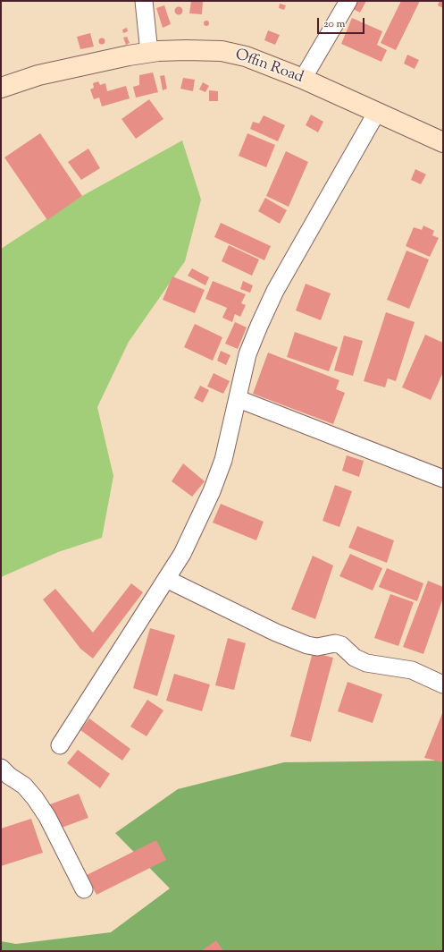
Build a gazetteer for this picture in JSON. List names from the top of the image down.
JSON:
{
  "streets": {
    "street": ["Offin Road"]
  },
  "scale_bar": "20 m"
}
